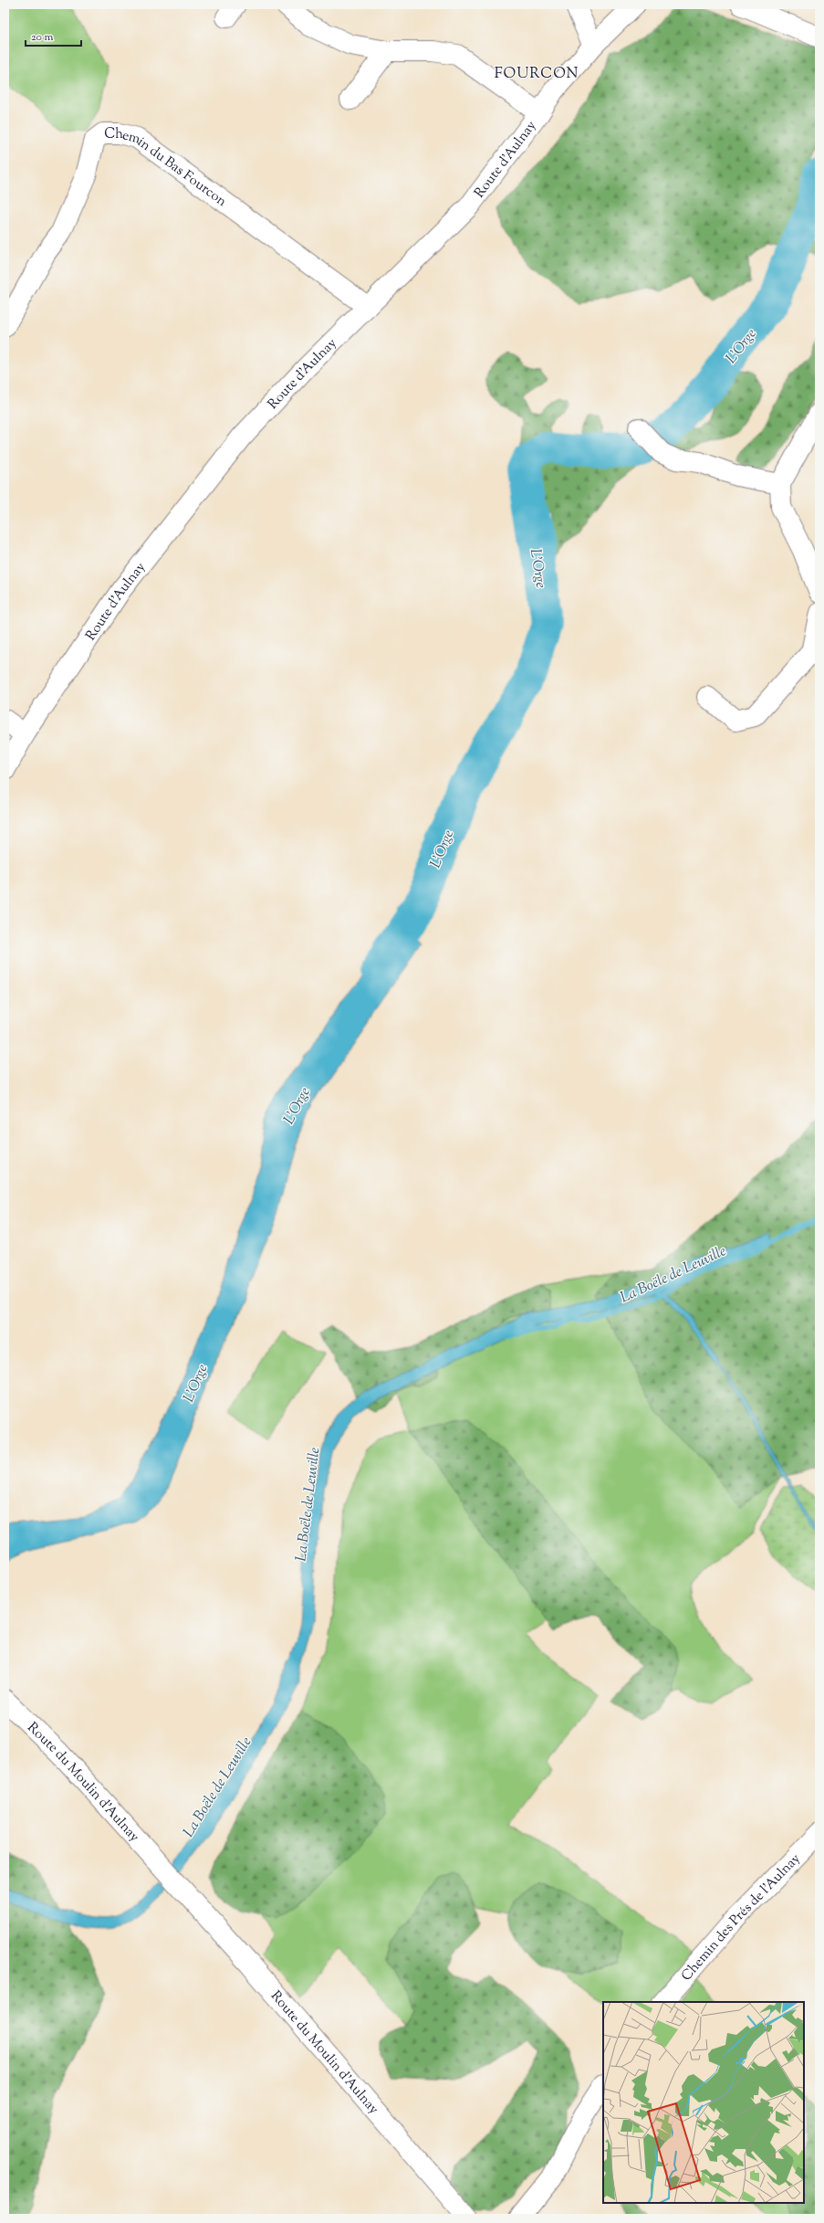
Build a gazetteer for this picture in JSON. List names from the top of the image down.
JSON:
{
  "streets": {
    "street": [
      "Route d'Aulnay",
      "Chemin du Bas Fourcon",
      "Route du Moulin d'Aulnay",
      "Chemin des Prés de l'Aulnay"
    ]
  },
  "crossings": [
    ["Route d'Aulnay", "Chemin du Bas Fourcon"]
  ],
  "districts": ["FOURCON"],
  "water": ["L'Orge", "La Boële de Leuville"],
  "scale_bar": "20 m"
}
